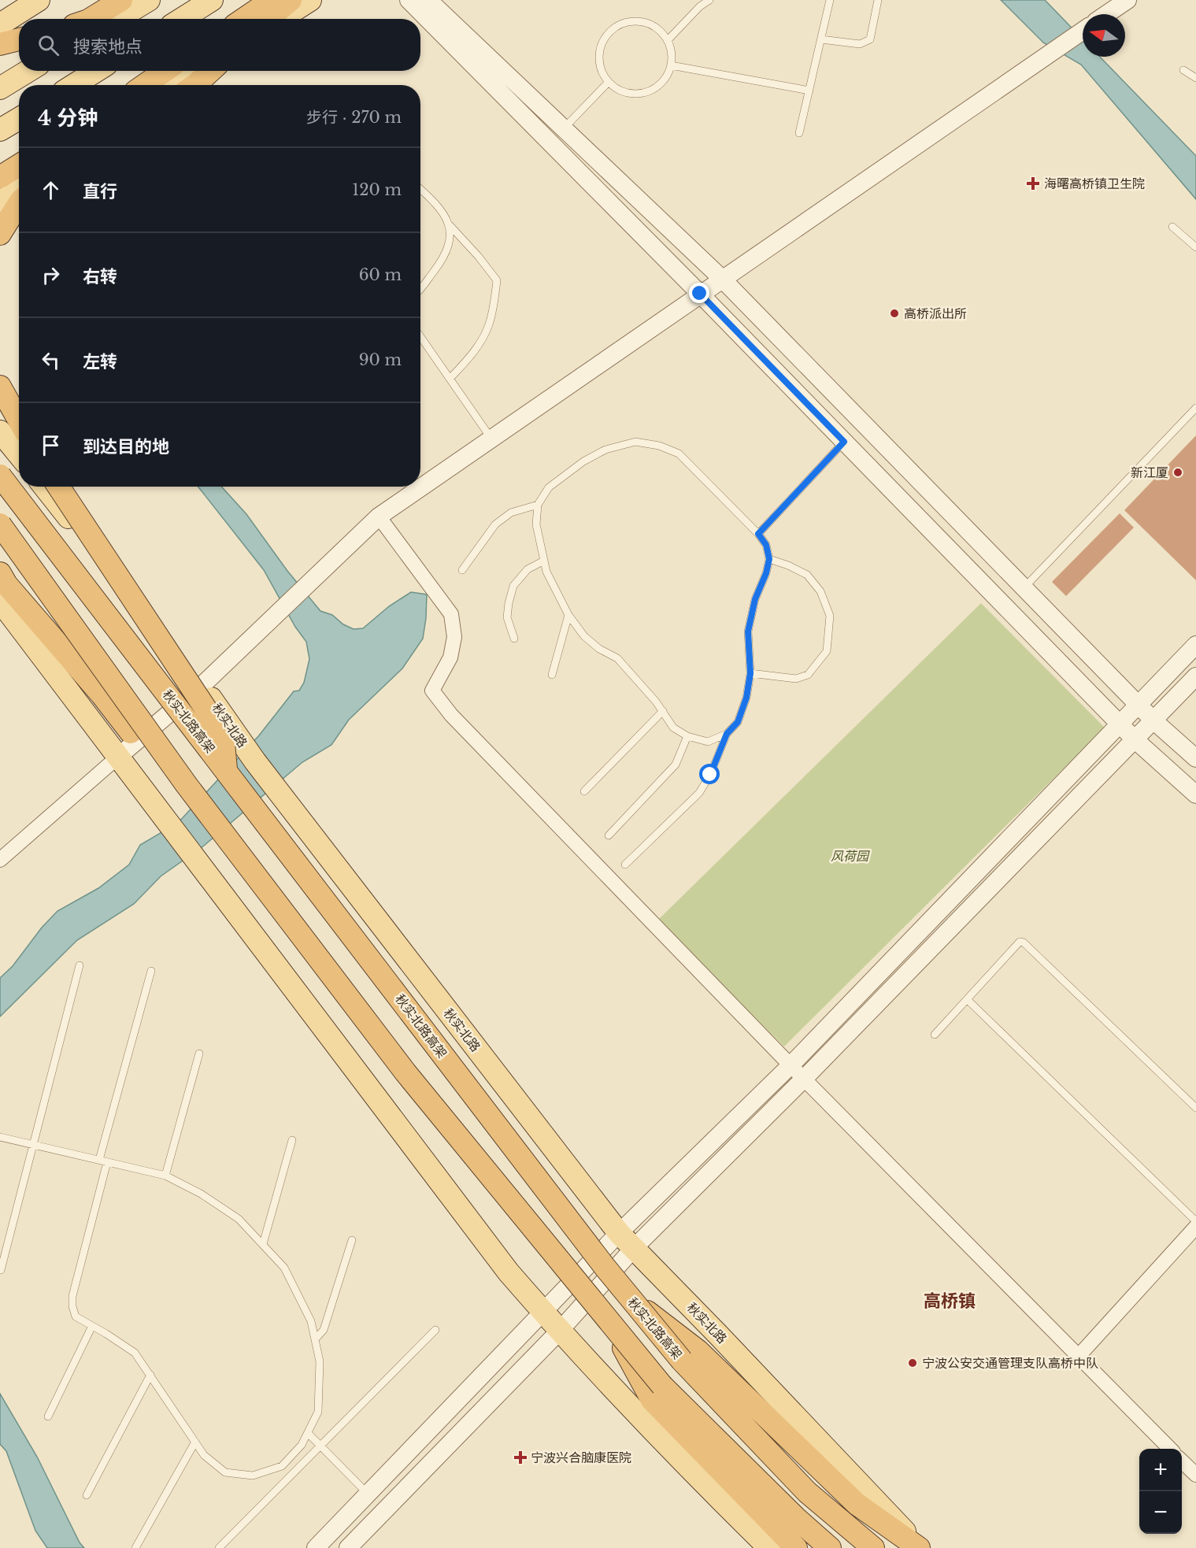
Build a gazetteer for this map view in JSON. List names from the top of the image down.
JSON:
{
  "streets": {
    "highway": ["秋实北路高架"],
    "main road": ["秋实北路"]
  },
  "districts": ["高桥镇"],
  "parks": ["风荷园"],
  "places": {
    "health": ["海曙高桥镇卫生院", "宁波兴合脑康医院"],
    "other": ["高桥派出所", "新江厦", "宁波公安交通管理支队高桥中队"]
  },
  "north": "left",
  "page": {
    "search": "搜索地点",
    "heading": ["4 分钟", "步行 · 270 m"],
    "list": [
      ["直行", "120 m"],
      ["右转", "60 m"],
      ["左转", "90 m"],
      "到达目的地"
    ],
    "map_buttons": ["+", "−"]
  }
}
